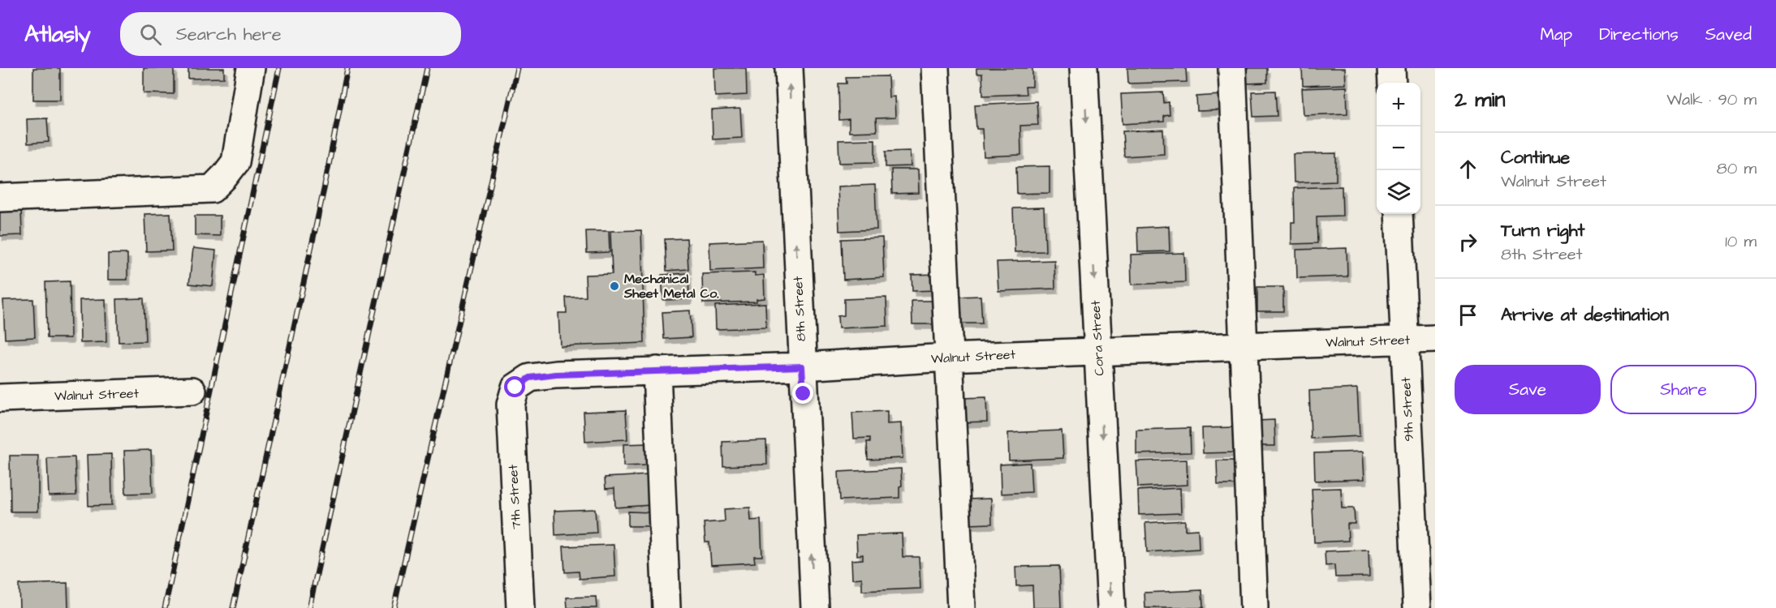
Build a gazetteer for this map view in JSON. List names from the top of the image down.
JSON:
{
  "streets": {
    "street": [
      "8th Street",
      "Cora Street",
      "Walnut Street",
      "9th Street",
      "7th Street"
    ]
  },
  "crossings": [
    ["8th Street", "Walnut Street"],
    ["Cora Street", "Walnut Street"],
    ["Walnut Street", "9th Street"],
    ["Walnut Street", "7th Street"]
  ],
  "places": ["Mechanical Sheet Metal Co."],
  "page": {
    "header": "Atlasly",
    "search": "Search here",
    "nav": ["Map", "Directions", "Saved"],
    "heading": ["2 min", "Walk · 90 m"],
    "map_buttons": ["+", "−"],
    "list": [
      ["Continue", "Walnut Street", "80 m"],
      ["Turn right", "8th Street", "10 m"],
      "Arrive at destination"
    ],
    "buttons": ["Save", "Share"]
  }
}
